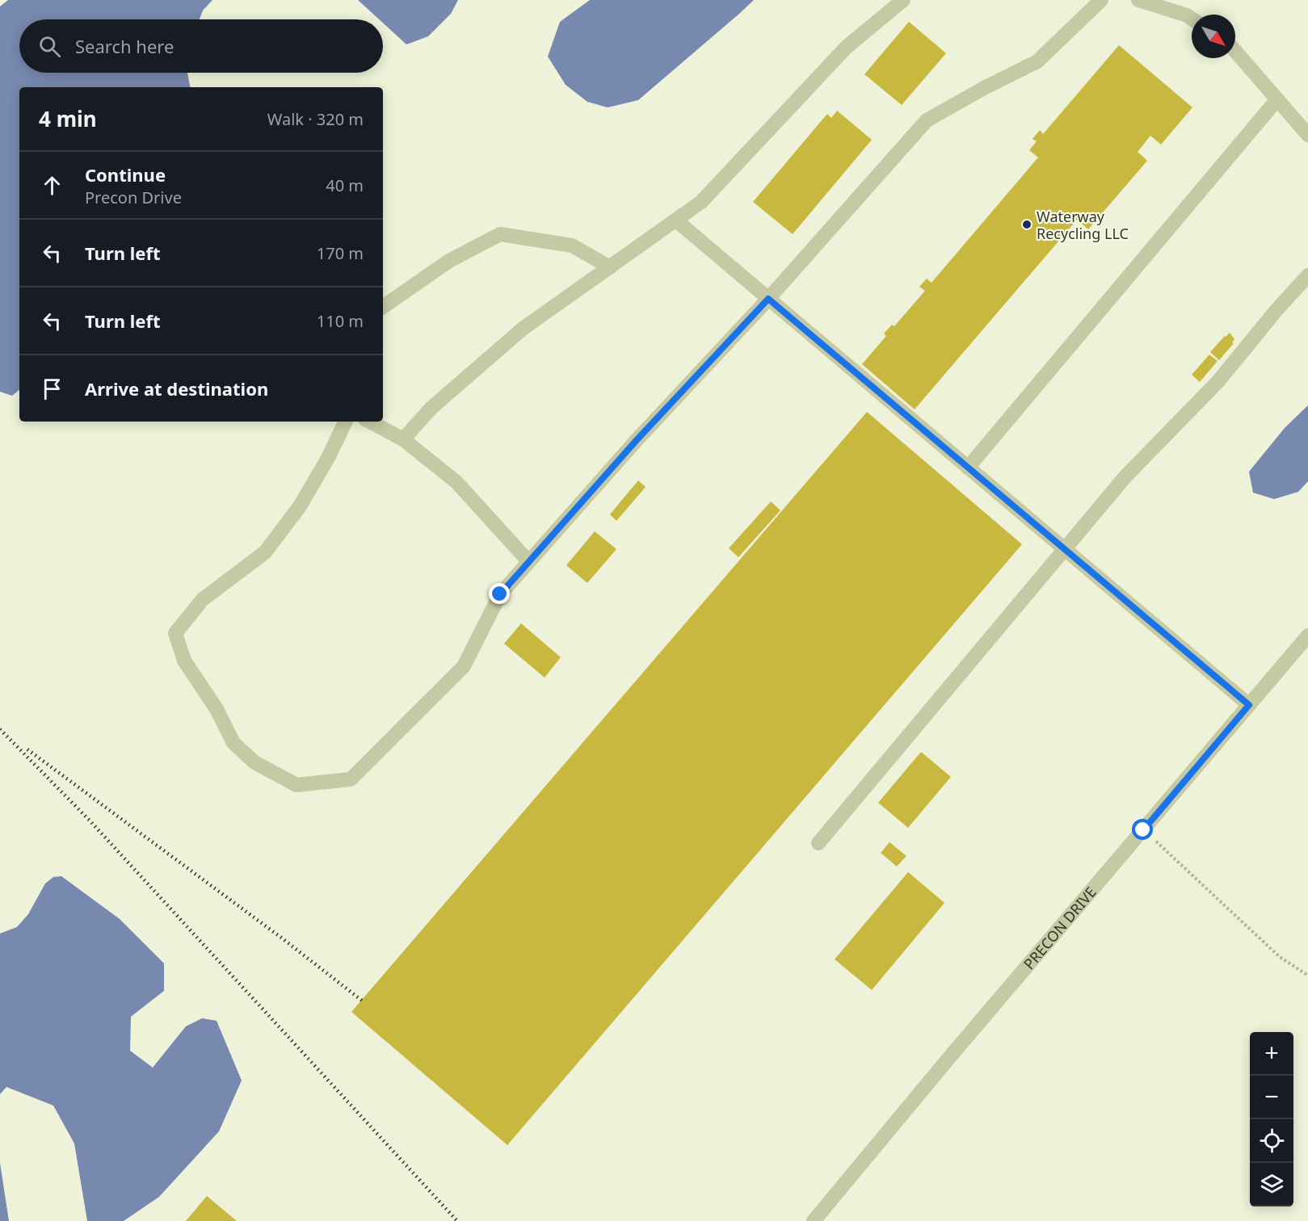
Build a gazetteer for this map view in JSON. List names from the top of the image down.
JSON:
{
  "streets": {
    "street": ["PRECON DRIVE"]
  },
  "places": ["Waterway Recycling LLC"],
  "north": "bottom right",
  "page": {
    "search": "Search here",
    "heading": ["4 min", "Walk · 320 m"],
    "list": [
      ["Continue", "Precon Drive", "40 m"],
      ["Turn left", "170 m"],
      ["Turn left", "110 m"],
      "Arrive at destination"
    ],
    "map_buttons": ["+", "−"]
  }
}
